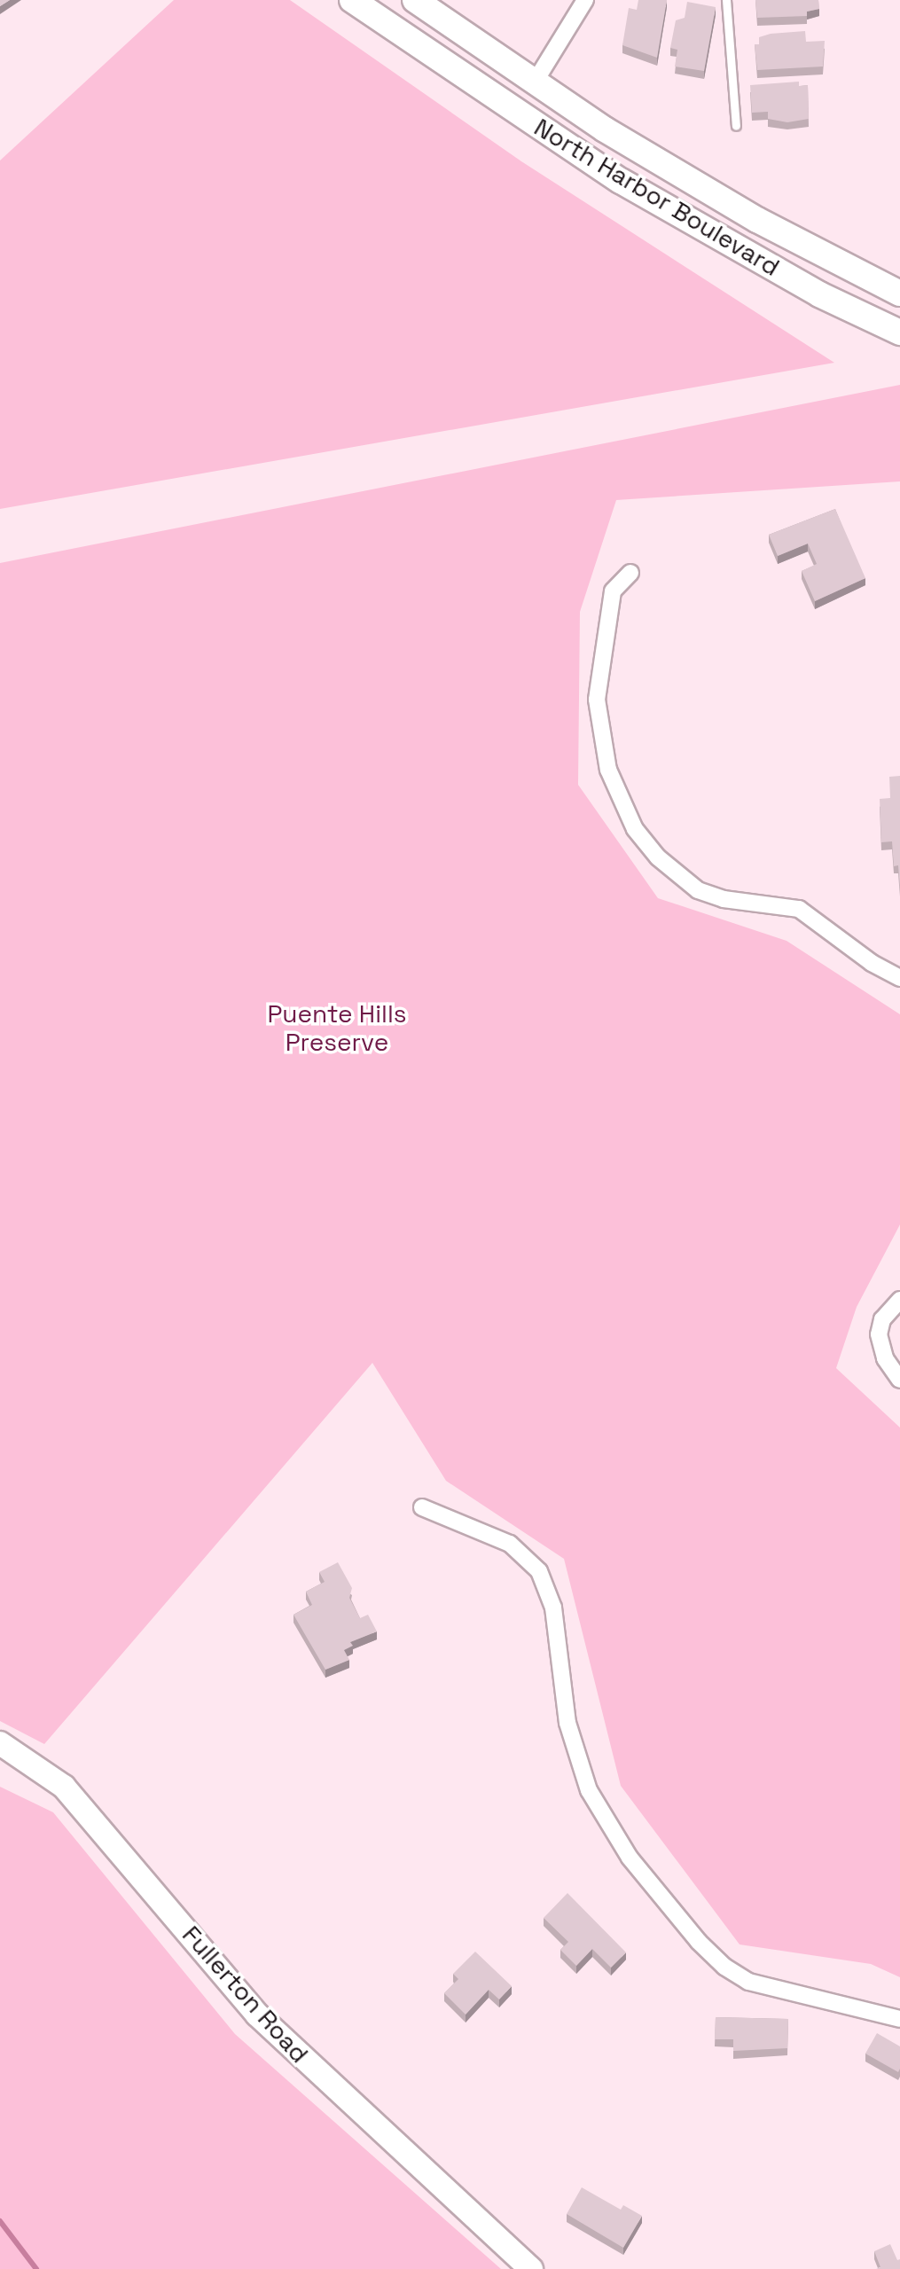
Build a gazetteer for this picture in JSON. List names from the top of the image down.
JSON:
{
  "streets": {
    "main road": ["North Harbor Boulevard"],
    "street": ["Fullerton Road"]
  },
  "parks": ["Puente Hills Preserve"]
}
